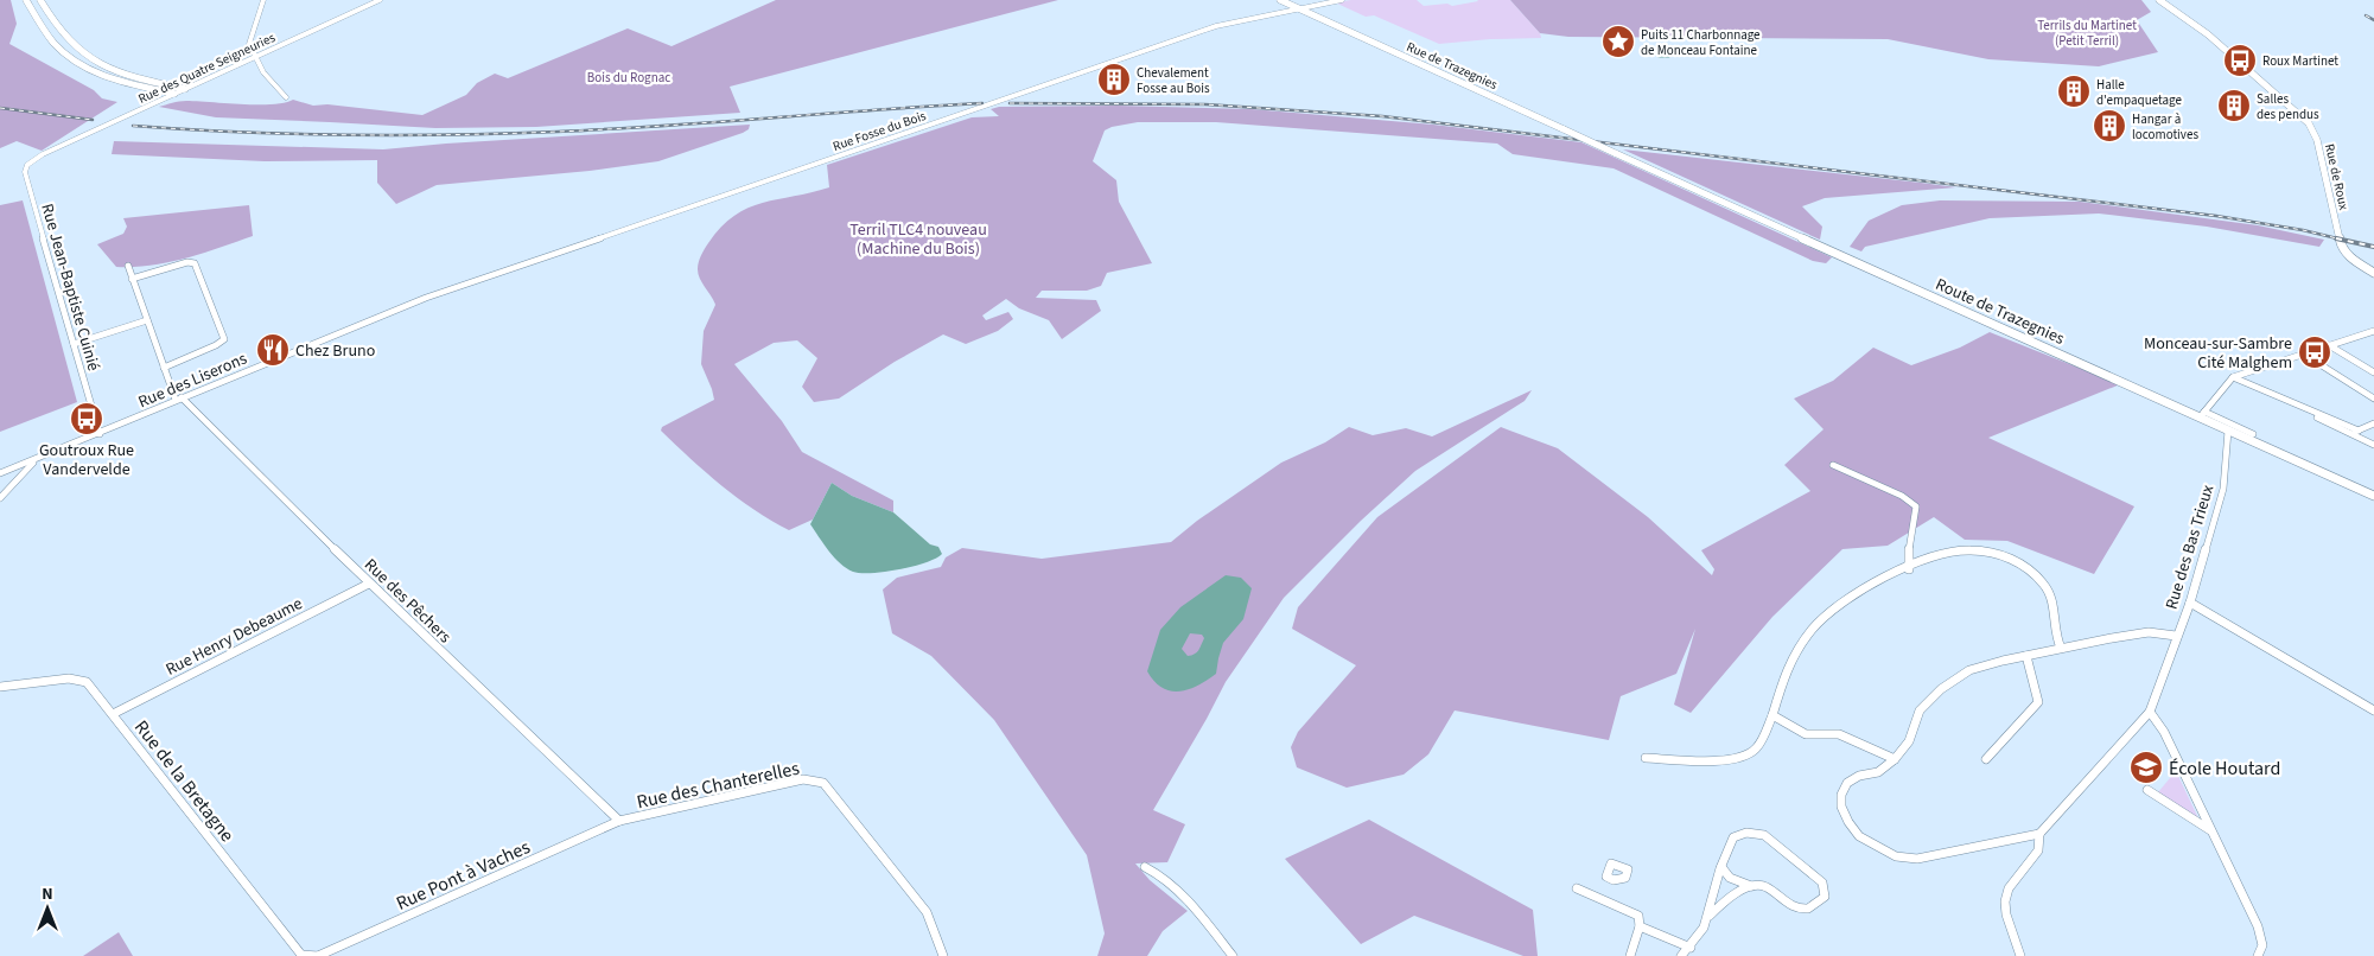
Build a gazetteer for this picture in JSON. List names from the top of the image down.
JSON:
{
  "streets": {
    "main road": ["Rue de Trazegnies", "Rue de Roux", "Route de Trazegnies"],
    "street": [
      "Rue des Quatre Seigneuries",
      "Rue Fosse du Bois",
      "Rue Jean-Baptiste Cuinié",
      "Rue des Liserons",
      "Rue des Bas Trieux",
      "Rue des Pêchers",
      "Rue Henry Debeaume",
      "Rue de la Bretagne",
      "Rue des Chanterelles",
      "Rue Pont à Vaches"
    ]
  },
  "crossings": [
    ["Rue de Trazegnies", "Rue Fosse du Bois"],
    ["Rue de Trazegnies", "Route de Trazegnies"],
    ["Rue des Quatre Seigneuries", "Rue Jean-Baptiste Cuinié"],
    ["Rue Fosse du Bois", "Rue des Liserons"],
    ["Rue Jean-Baptiste Cuinié", "Rue des Liserons"],
    ["Route de Trazegnies", "Rue des Bas Trieux"],
    ["Rue des Liserons", "Rue des Pêchers"],
    ["Rue des Pêchers", "Rue Henry Debeaume"],
    ["Rue des Pêchers", "Rue des Chanterelles"],
    ["Rue des Pêchers", "Rue Pont à Vaches"],
    ["Rue Henry Debeaume", "Rue de la Bretagne"],
    ["Rue de la Bretagne", "Rue Pont à Vaches"],
    ["Rue des Chanterelles", "Rue Pont à Vaches"]
  ],
  "parks": ["Terrils du Martinet (Petit Terril)", "Bois du Rognac", "Terril TLC4 nouveau (Machine du Bois)"],
  "places": {
    "place": ["Puits 11 Charbonnage de Monceau Fontaine"],
    "bus stop": ["Roux Martinet", "Monceau-sur-Sambre Cité Malghem", "Goutroux Rue Vandervelde"],
    "building": [
      "Chevalement Fosse au Bois",
      "Halle d'empaquetage",
      "Salles des pendus",
      "Hangar à locomotives"
    ],
    "restaurant": ["Chez Bruno"],
    "school or university": ["École Houtard"]
  },
  "north": "top"
}
